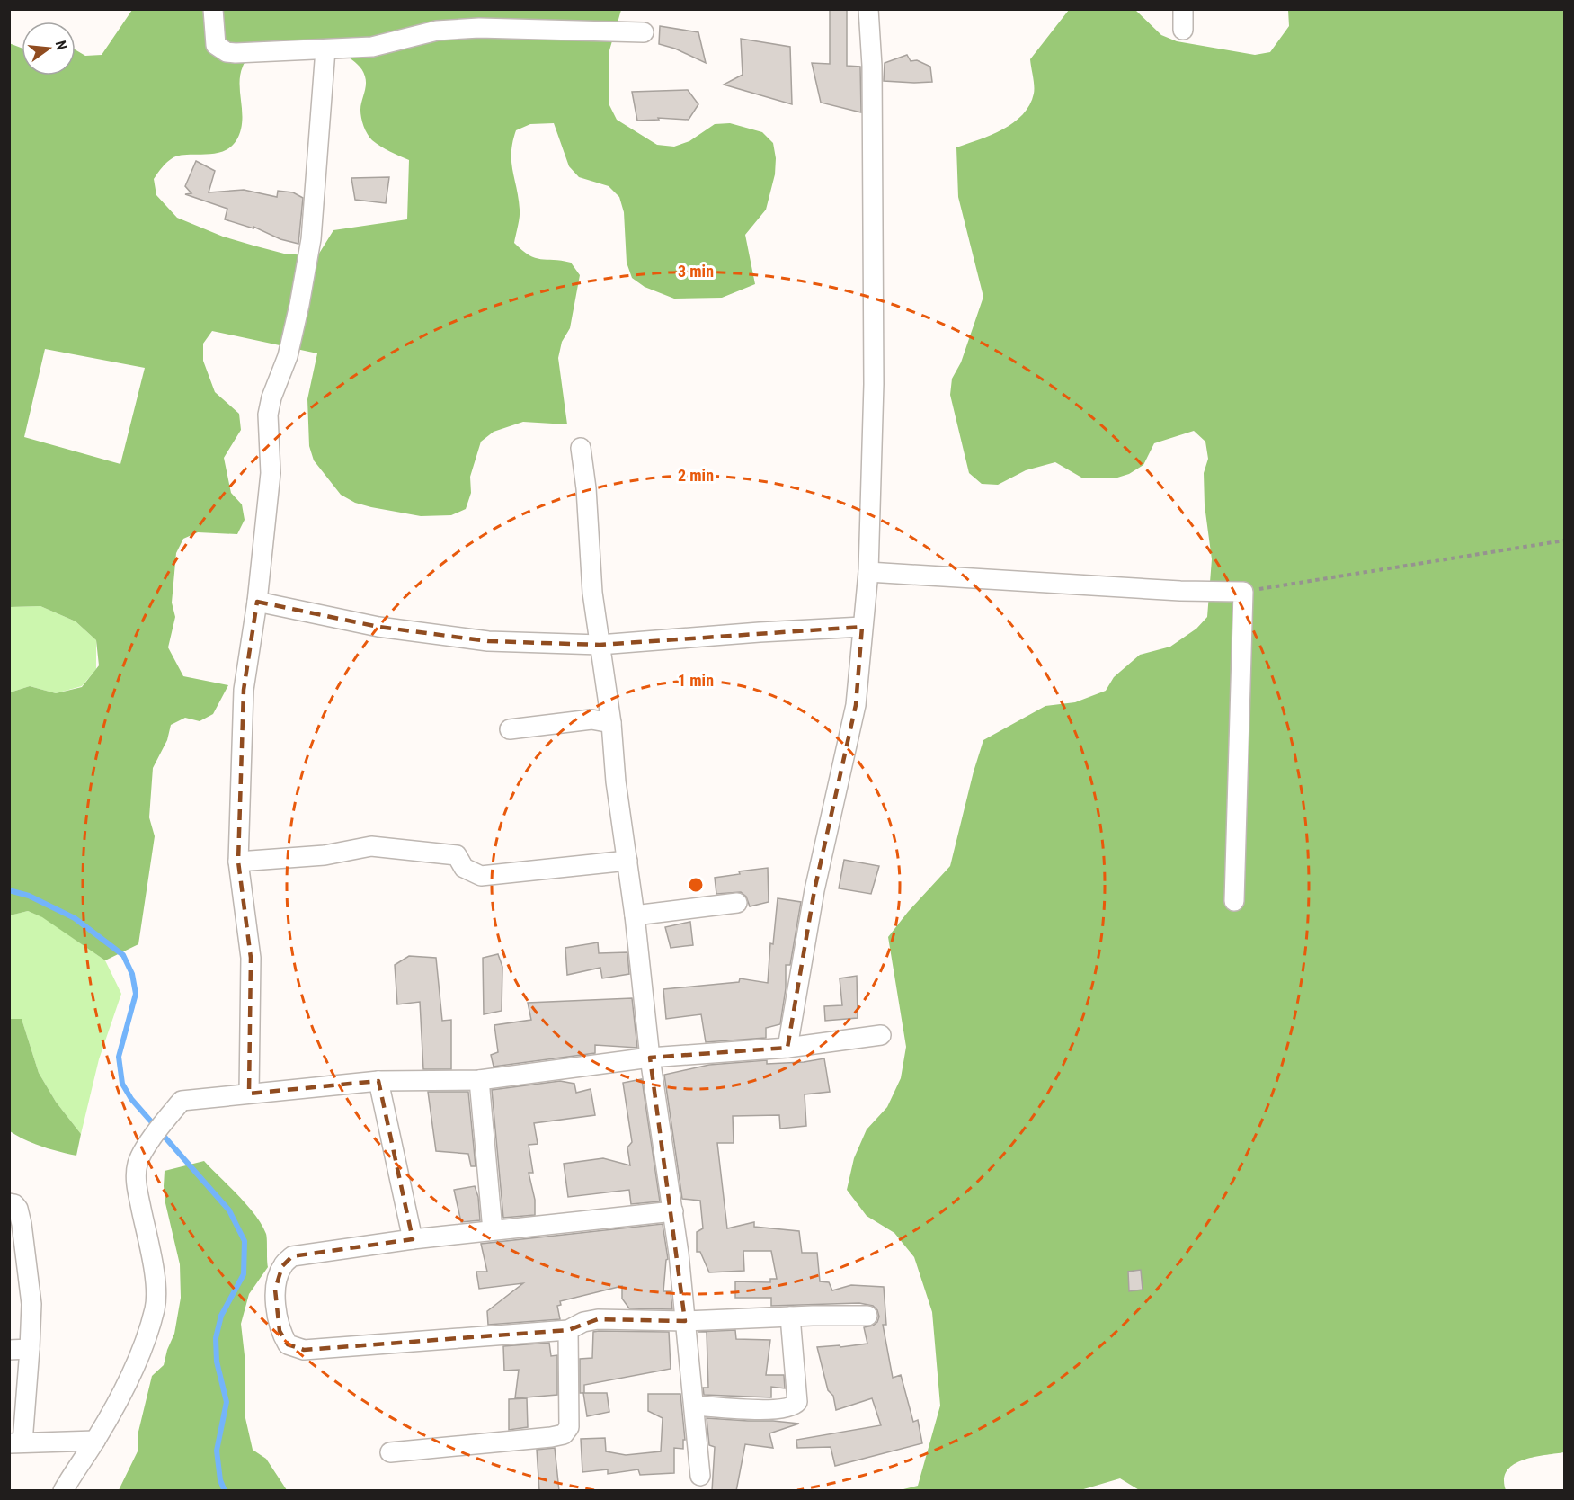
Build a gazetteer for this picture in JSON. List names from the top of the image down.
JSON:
{
  "north": "right",
  "rings": ["3 min", "2 min", "1 min"]
}
